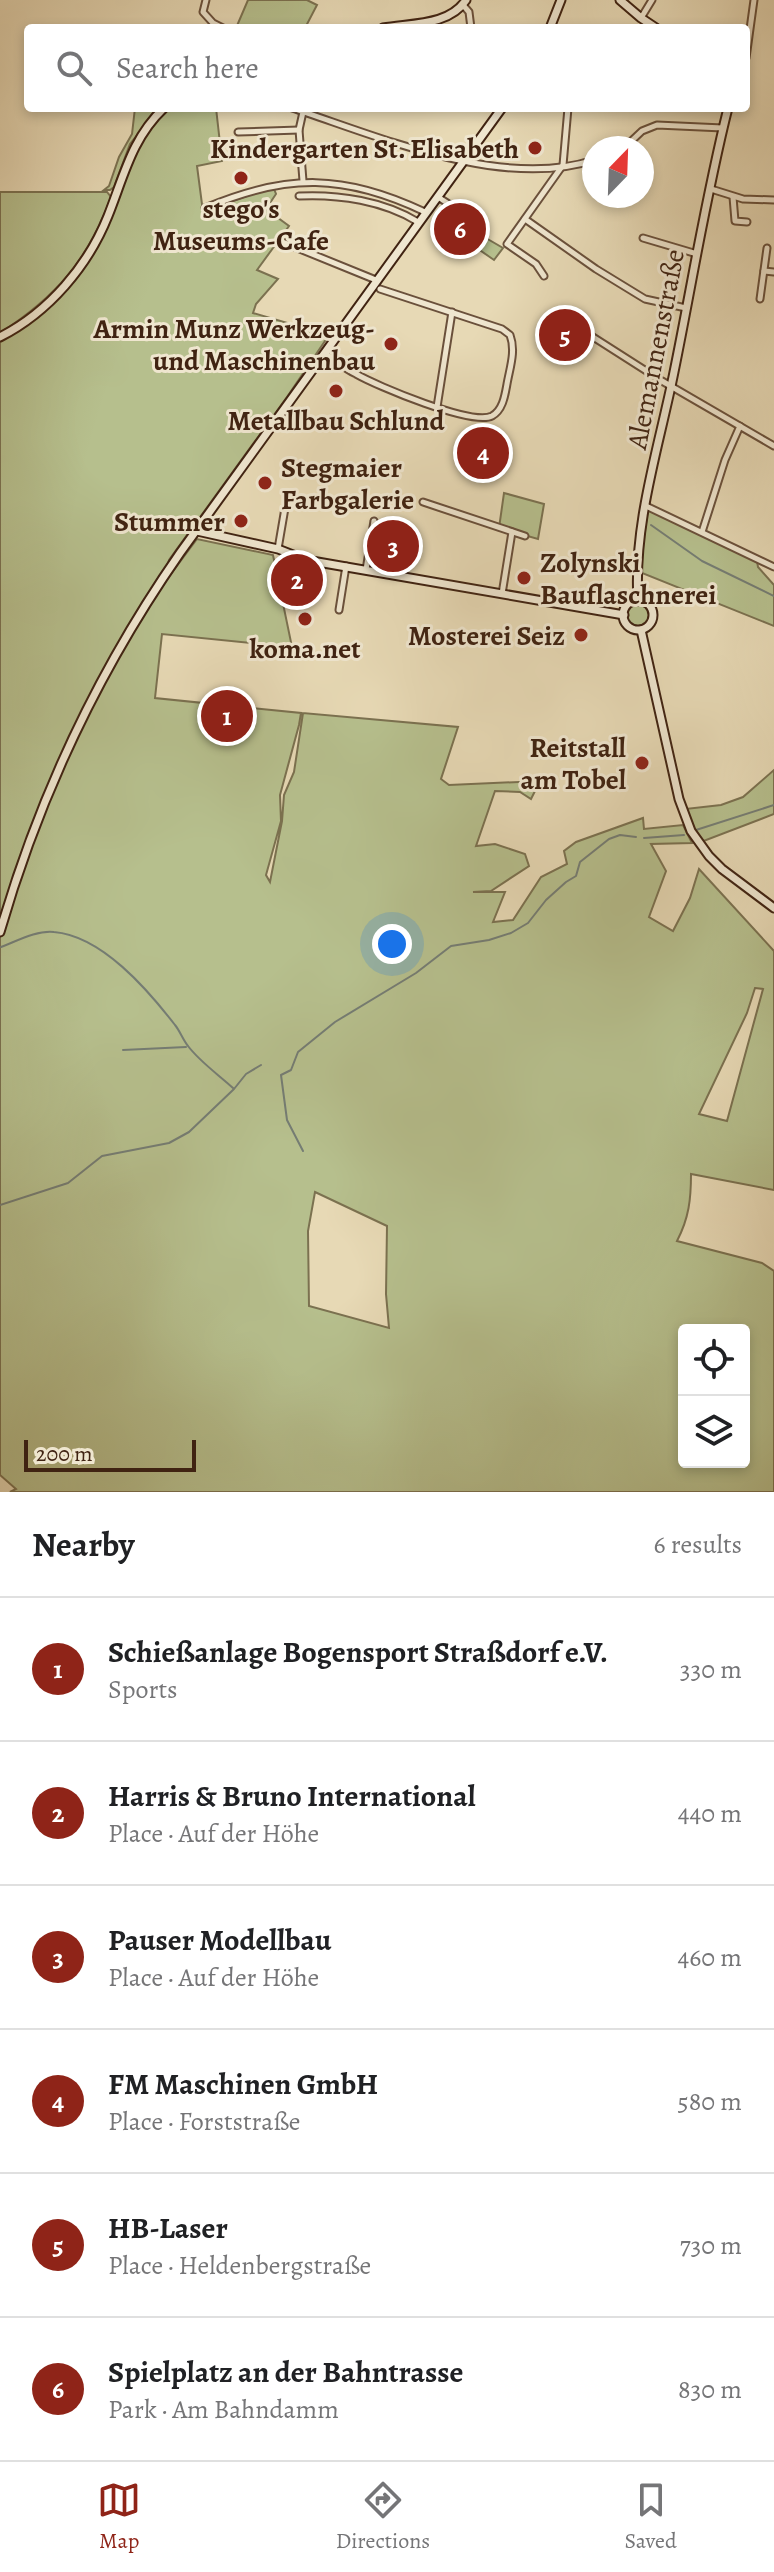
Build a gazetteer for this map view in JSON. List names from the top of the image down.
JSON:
{
  "streets": {
    "street": ["Alemannenstraße"]
  },
  "places": [
    "Kindergarten St. Elisabeth",
    "stego's Museums-Cafe",
    "Armin Munz Werkzeug- und Maschinenbau",
    "Metallbau Schlund",
    "Stegmaier Farbgalerie",
    "Stummer",
    "Zolynski Bauflaschnerei",
    "koma.net",
    "Mosterei Seiz",
    "Reitstall am Tobel"
  ],
  "scale_bar": "200 m",
  "north": "top right",
  "page": {
    "search": "Search here",
    "pins": [
      "6",
      "5",
      "4",
      "3",
      "2",
      "1"
    ],
    "scale": "200 m",
    "heading": ["Nearby", "6 results"],
    "list": [
      {
        "mark": "1",
        "name": "Schießanlage Bogensport Straßdorf e.V.",
        "note": "Sports",
        "value": "330 m"
      },
      {
        "mark": "2",
        "name": "Harris & Bruno International",
        "note": "Place · Auf der Höhe",
        "value": "440 m"
      },
      {
        "mark": "3",
        "name": "Pauser Modellbau",
        "note": "Place · Auf der Höhe",
        "value": "460 m"
      },
      {
        "mark": "4",
        "name": "FM Maschinen GmbH",
        "note": "Place · Forststraße",
        "value": "580 m"
      },
      {
        "mark": "5",
        "name": "HB-Laser",
        "note": "Place · Heldenbergstraße",
        "value": "730 m"
      },
      {
        "mark": "6",
        "name": "Spielplatz an der Bahntrasse",
        "note": "Park · Am Bahndamm",
        "value": "830 m"
      }
    ],
    "nav": ["Map", "Directions", "Saved"]
  }
}
